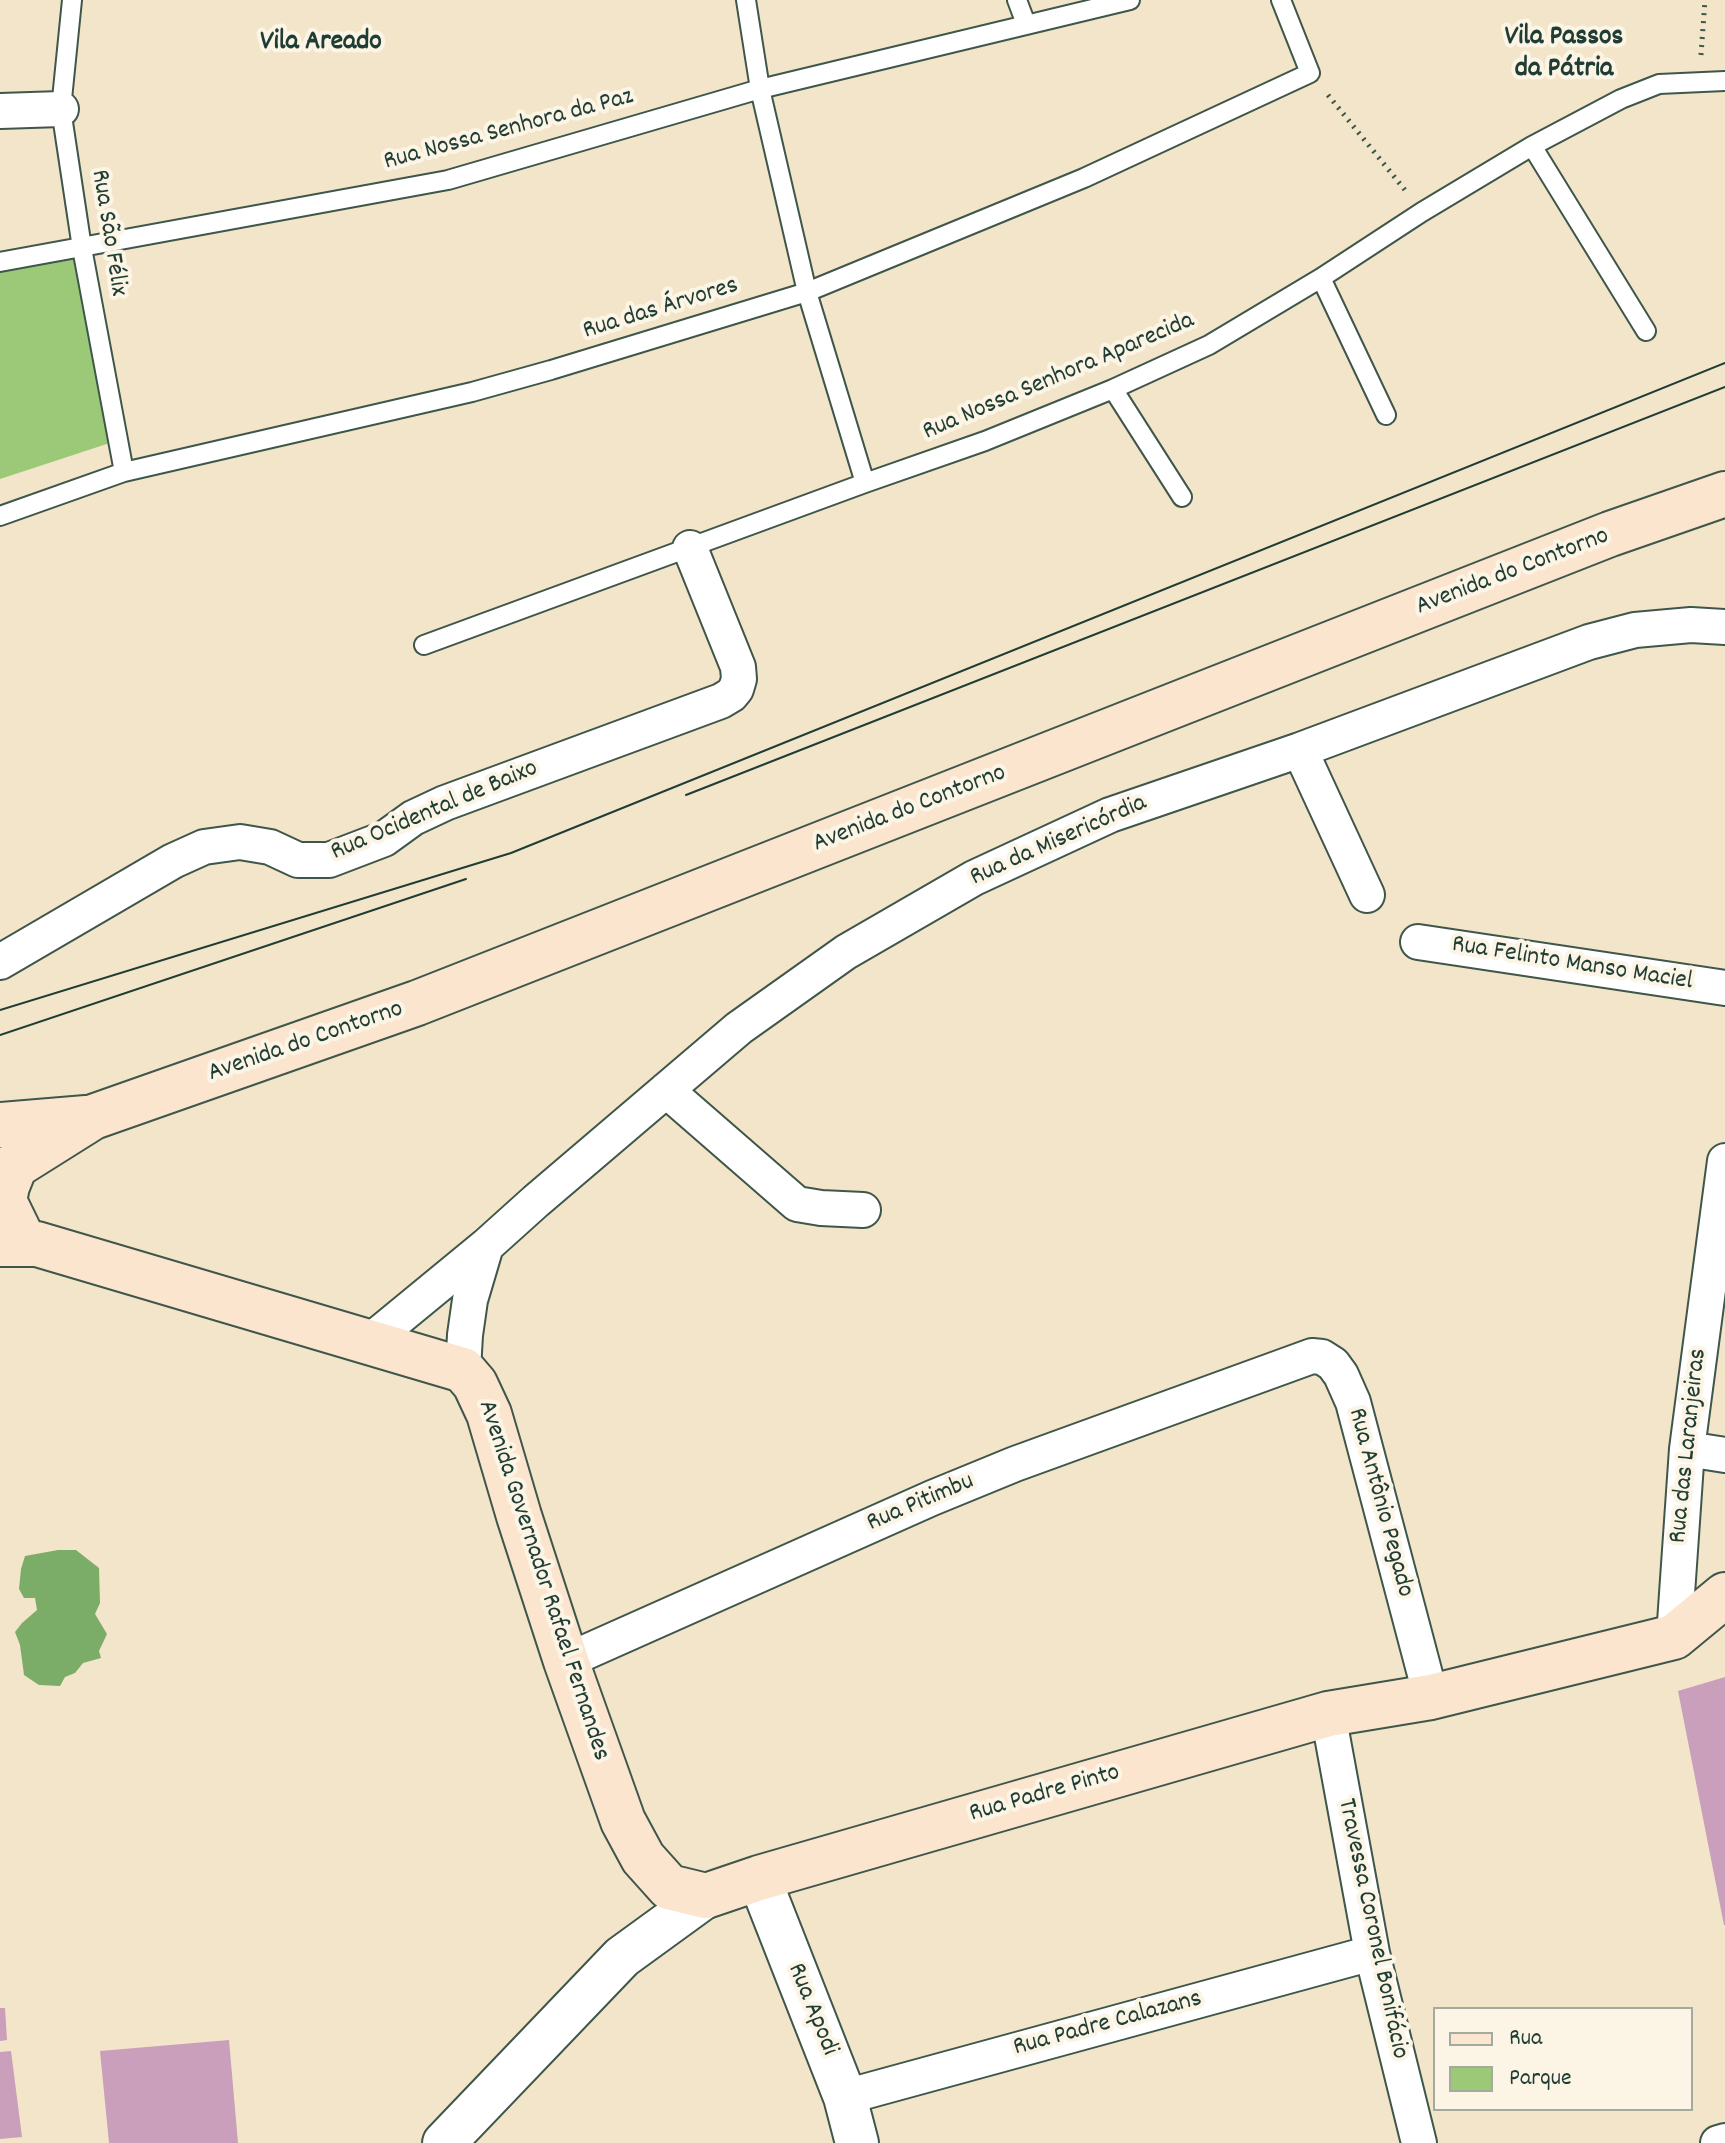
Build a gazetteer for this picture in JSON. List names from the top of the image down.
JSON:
{
  "streets": {
    "main road": ["Avenida do Contorno", "Avenida Governador Rafael Fernandes", "Rua Padre Pinto"],
    "street": [
      "Rua Ocidental de Baixo",
      "Rua da Misericórdia",
      "Rua Felinto Manso Maciel",
      "Rua das Laranjeiras",
      "Rua Antônio Pegado",
      "Rua Pitimbu",
      "Travessa Coronel Bonifácio",
      "Rua Apodi",
      "Rua Padre Calazans"
    ],
    "lane": [
      "Rua Nossa Senhora da Paz",
      "Rua São Félix",
      "Rua das Árvores",
      "Rua Nossa Senhora Aparecida"
    ]
  },
  "crossings": [
    ["Rua Nossa Senhora da Paz", "Rua São Félix"],
    ["Rua São Félix", "Rua das Árvores"],
    ["Rua Nossa Senhora Aparecida", "Rua Ocidental de Baixo"],
    ["Rua da Misericórdia", "Avenida Governador Rafael Fernandes"],
    ["Rua das Laranjeiras", "Rua Padre Pinto"],
    ["Rua Antônio Pegado", "Rua Pitimbu"],
    ["Rua Antônio Pegado", "Rua Padre Pinto"],
    ["Rua Pitimbu", "Avenida Governador Rafael Fernandes"],
    ["Avenida Governador Rafael Fernandes", "Rua Padre Pinto"],
    ["Rua Padre Pinto", "Travessa Coronel Bonifácio"],
    ["Rua Padre Pinto", "Rua Apodi"],
    ["Travessa Coronel Bonifácio", "Rua Padre Calazans"],
    ["Rua Apodi", "Rua Padre Calazans"]
  ],
  "districts": ["Vila Passos da Pátria", "Vila Areado"],
  "legend": ["Rua", "Parque"]
}
